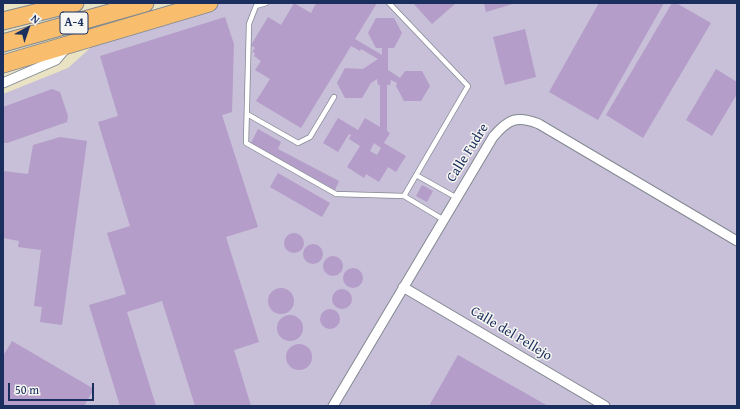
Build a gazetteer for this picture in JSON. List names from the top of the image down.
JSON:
{
  "streets": {
    "highway": ["A-4"],
    "street": ["Calle Fudre", "Calle del Pellejo"]
  },
  "crossings": [
    ["Calle Fudre", "Calle del Pellejo"]
  ],
  "scale_bar": "50 m",
  "north": "top right"
}
